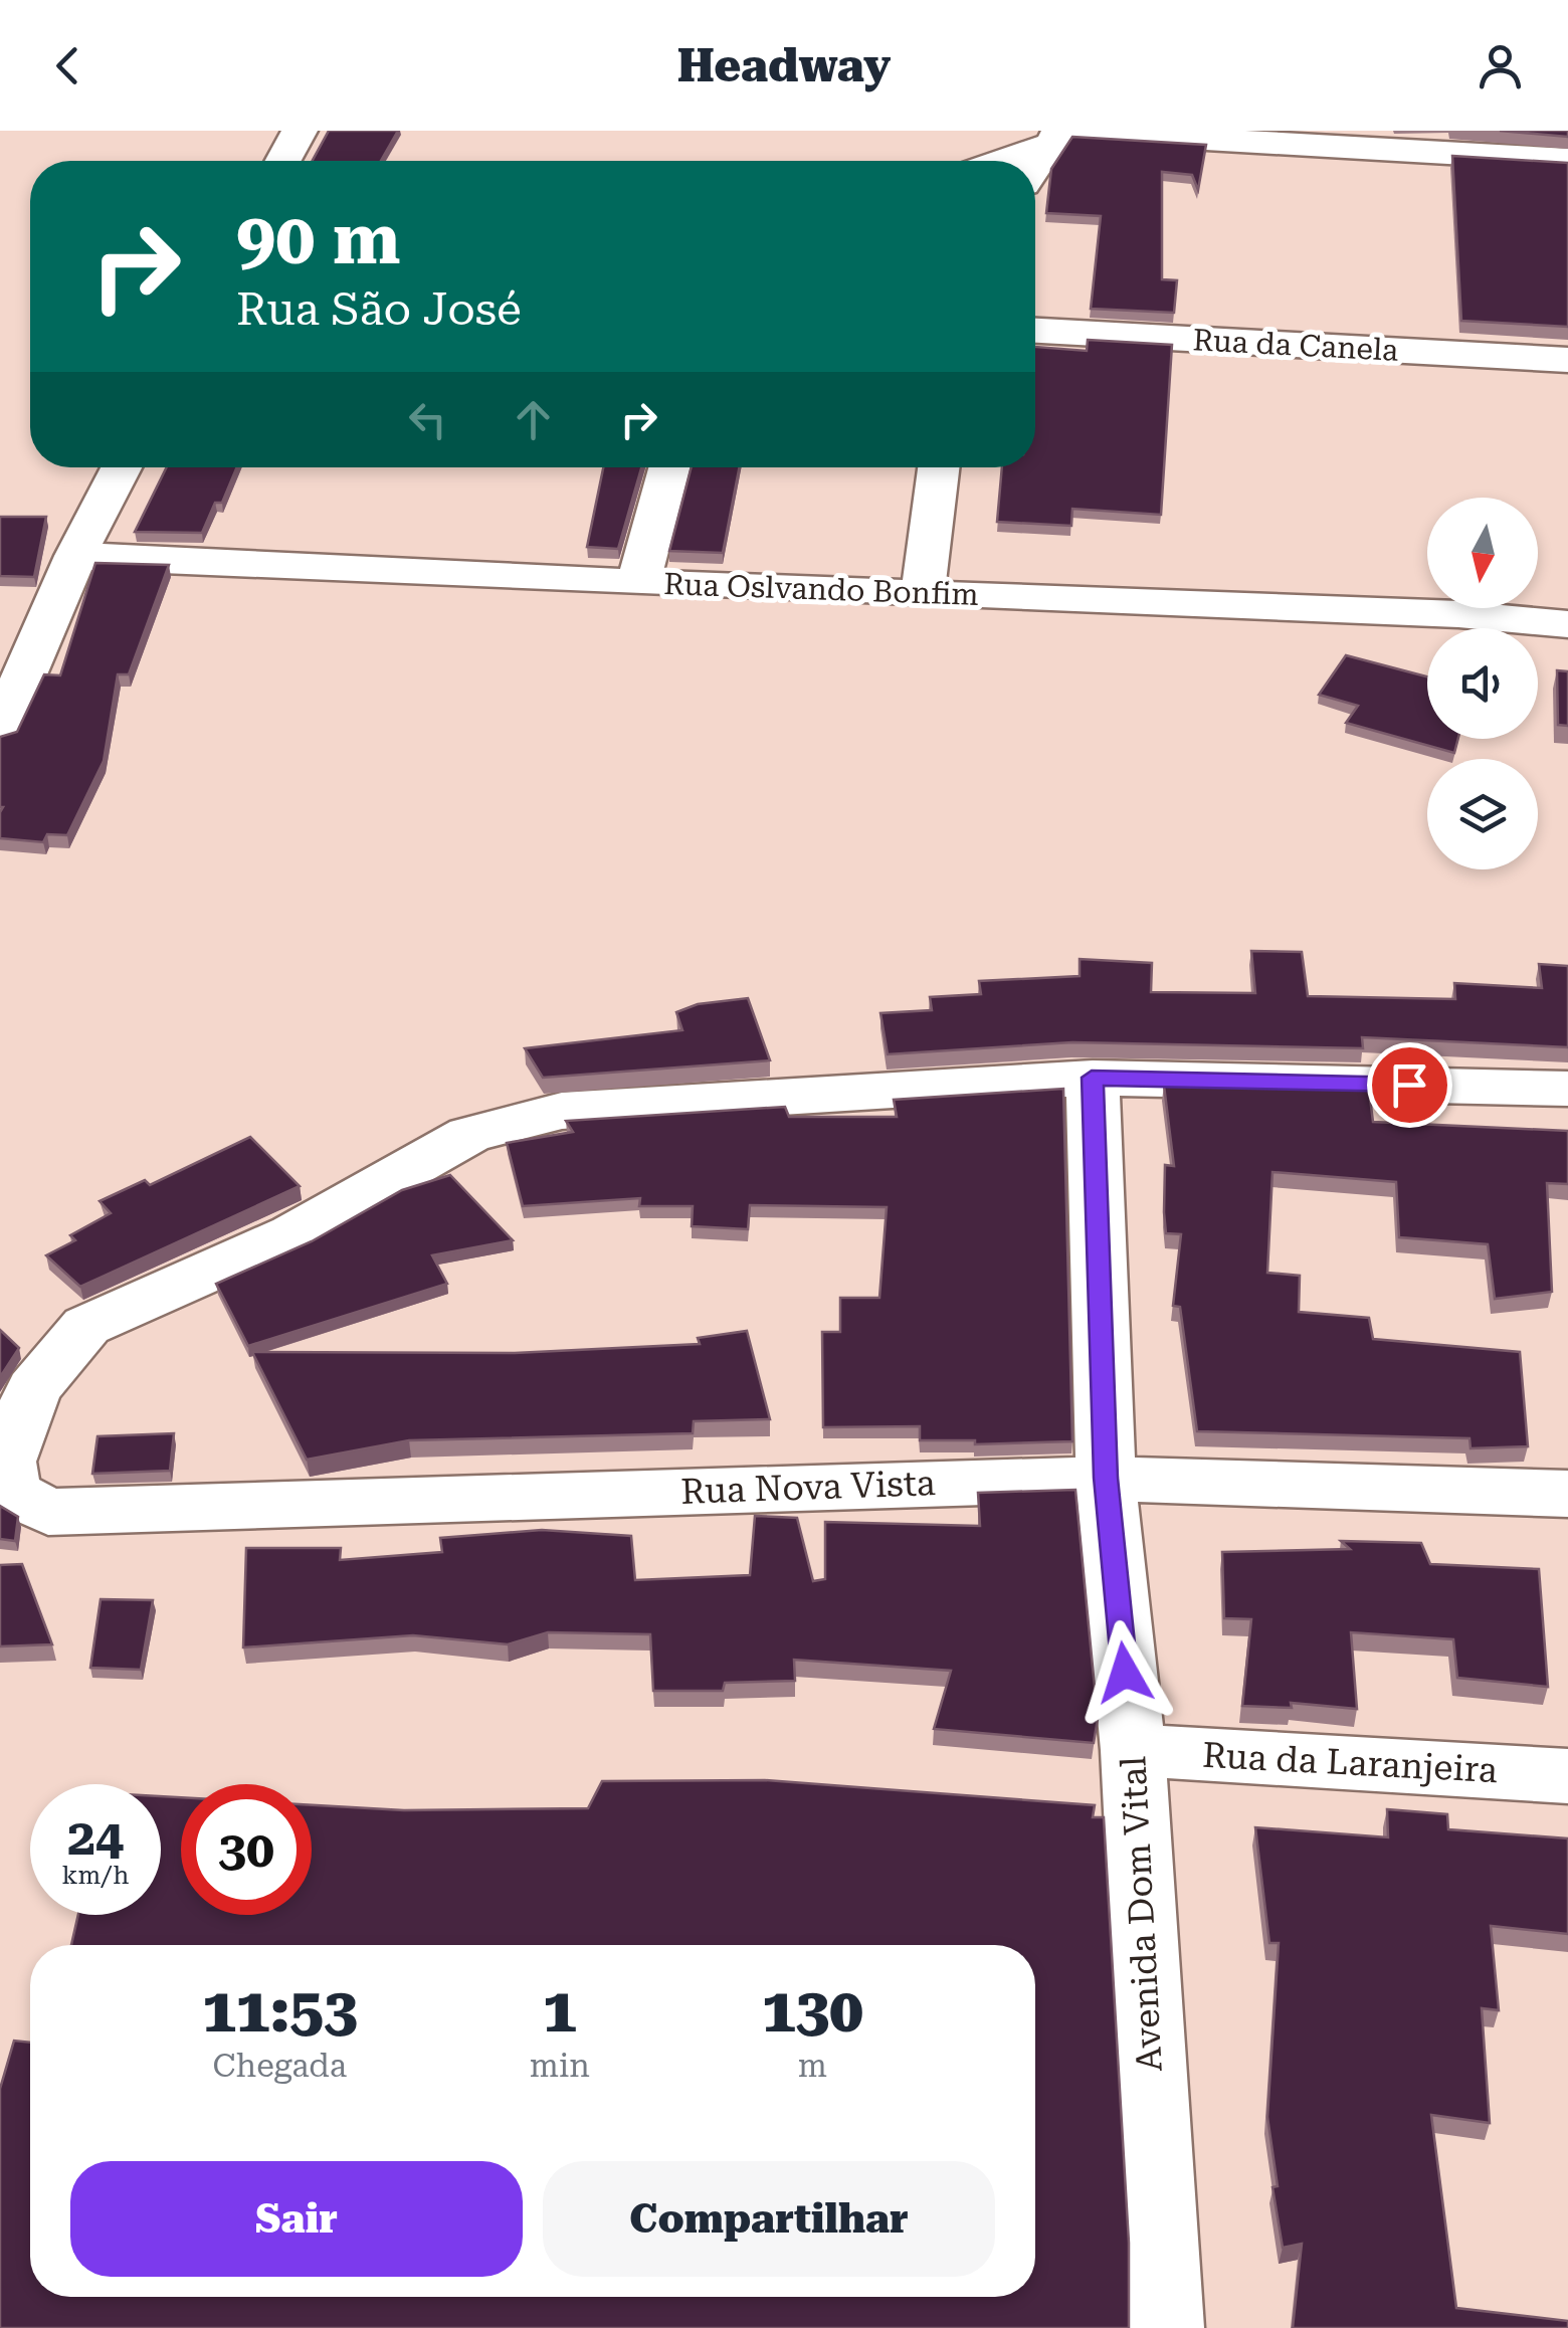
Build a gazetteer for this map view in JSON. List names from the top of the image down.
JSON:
{
  "streets": {
    "street": [
      "Rua da Canela",
      "Rua Oslvando Bonfim",
      "Rua Nova Vista",
      "Rua da Laranjeira",
      "Avenida Dom Vital"
    ]
  },
  "crossings": [
    ["Rua Nova Vista", "Avenida Dom Vital"],
    ["Rua da Laranjeira", "Avenida Dom Vital"]
  ],
  "north": "bottom",
  "page": {
    "header": "Headway",
    "turn": ["90 m", "Rua São José"],
    "speed": "24 km/h",
    "limit": "30",
    "eta": [
      "11:53",
      "Chegada",
      "1",
      "min",
      "130",
      "m"
    ],
    "buttons": ["Sair", "Compartilhar"]
  }
}
